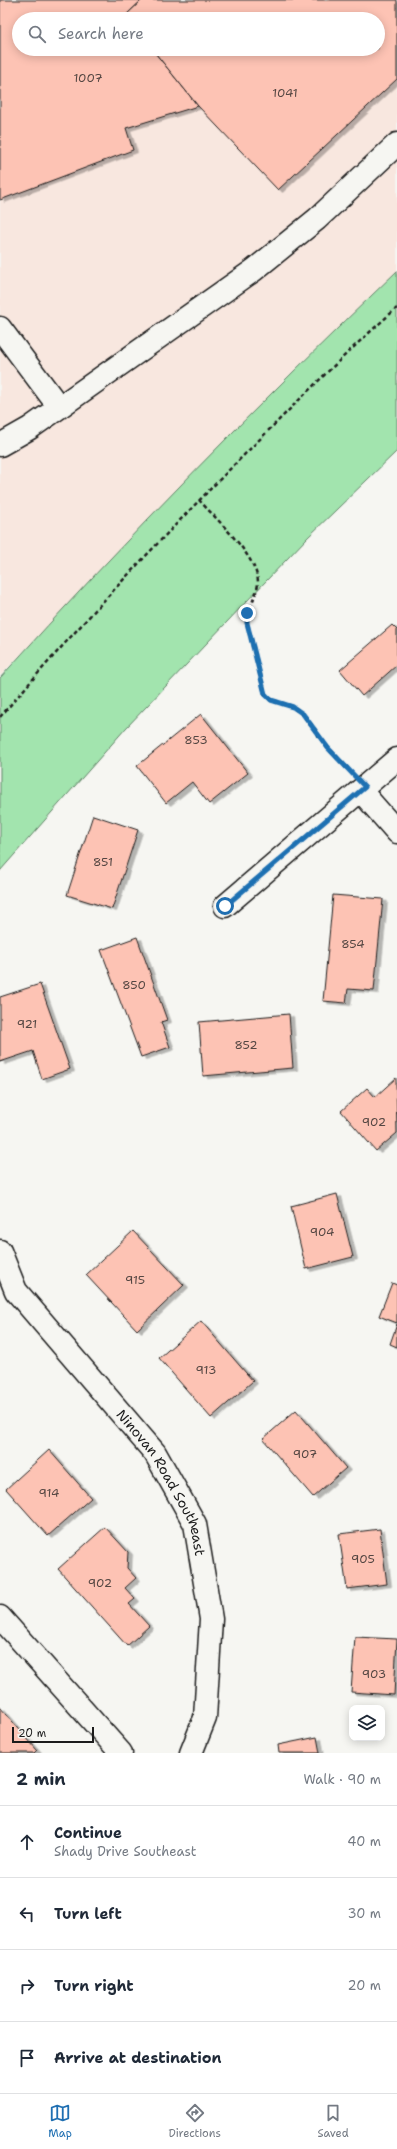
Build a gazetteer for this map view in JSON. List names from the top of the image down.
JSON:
{
  "streets": {
    "street": ["Ninovan Road Southeast"]
  },
  "house_numbers": [
    "1007",
    "1041",
    "853",
    "851",
    "854",
    "850",
    "921",
    "852",
    "902",
    "904",
    "915",
    "913",
    "907",
    "914",
    "905",
    "902",
    "903"
  ],
  "scale_bar": "20 m",
  "page": {
    "search": "Search here",
    "scale": "20 m",
    "heading": ["2 min", "Walk · 90 m"],
    "list": [
      ["Continue", "Shady Drive Southeast", "40 m"],
      ["Turn left", "30 m"],
      ["Turn right", "20 m"],
      "Arrive at destination"
    ],
    "nav": ["Map", "Directions", "Saved"]
  }
}
